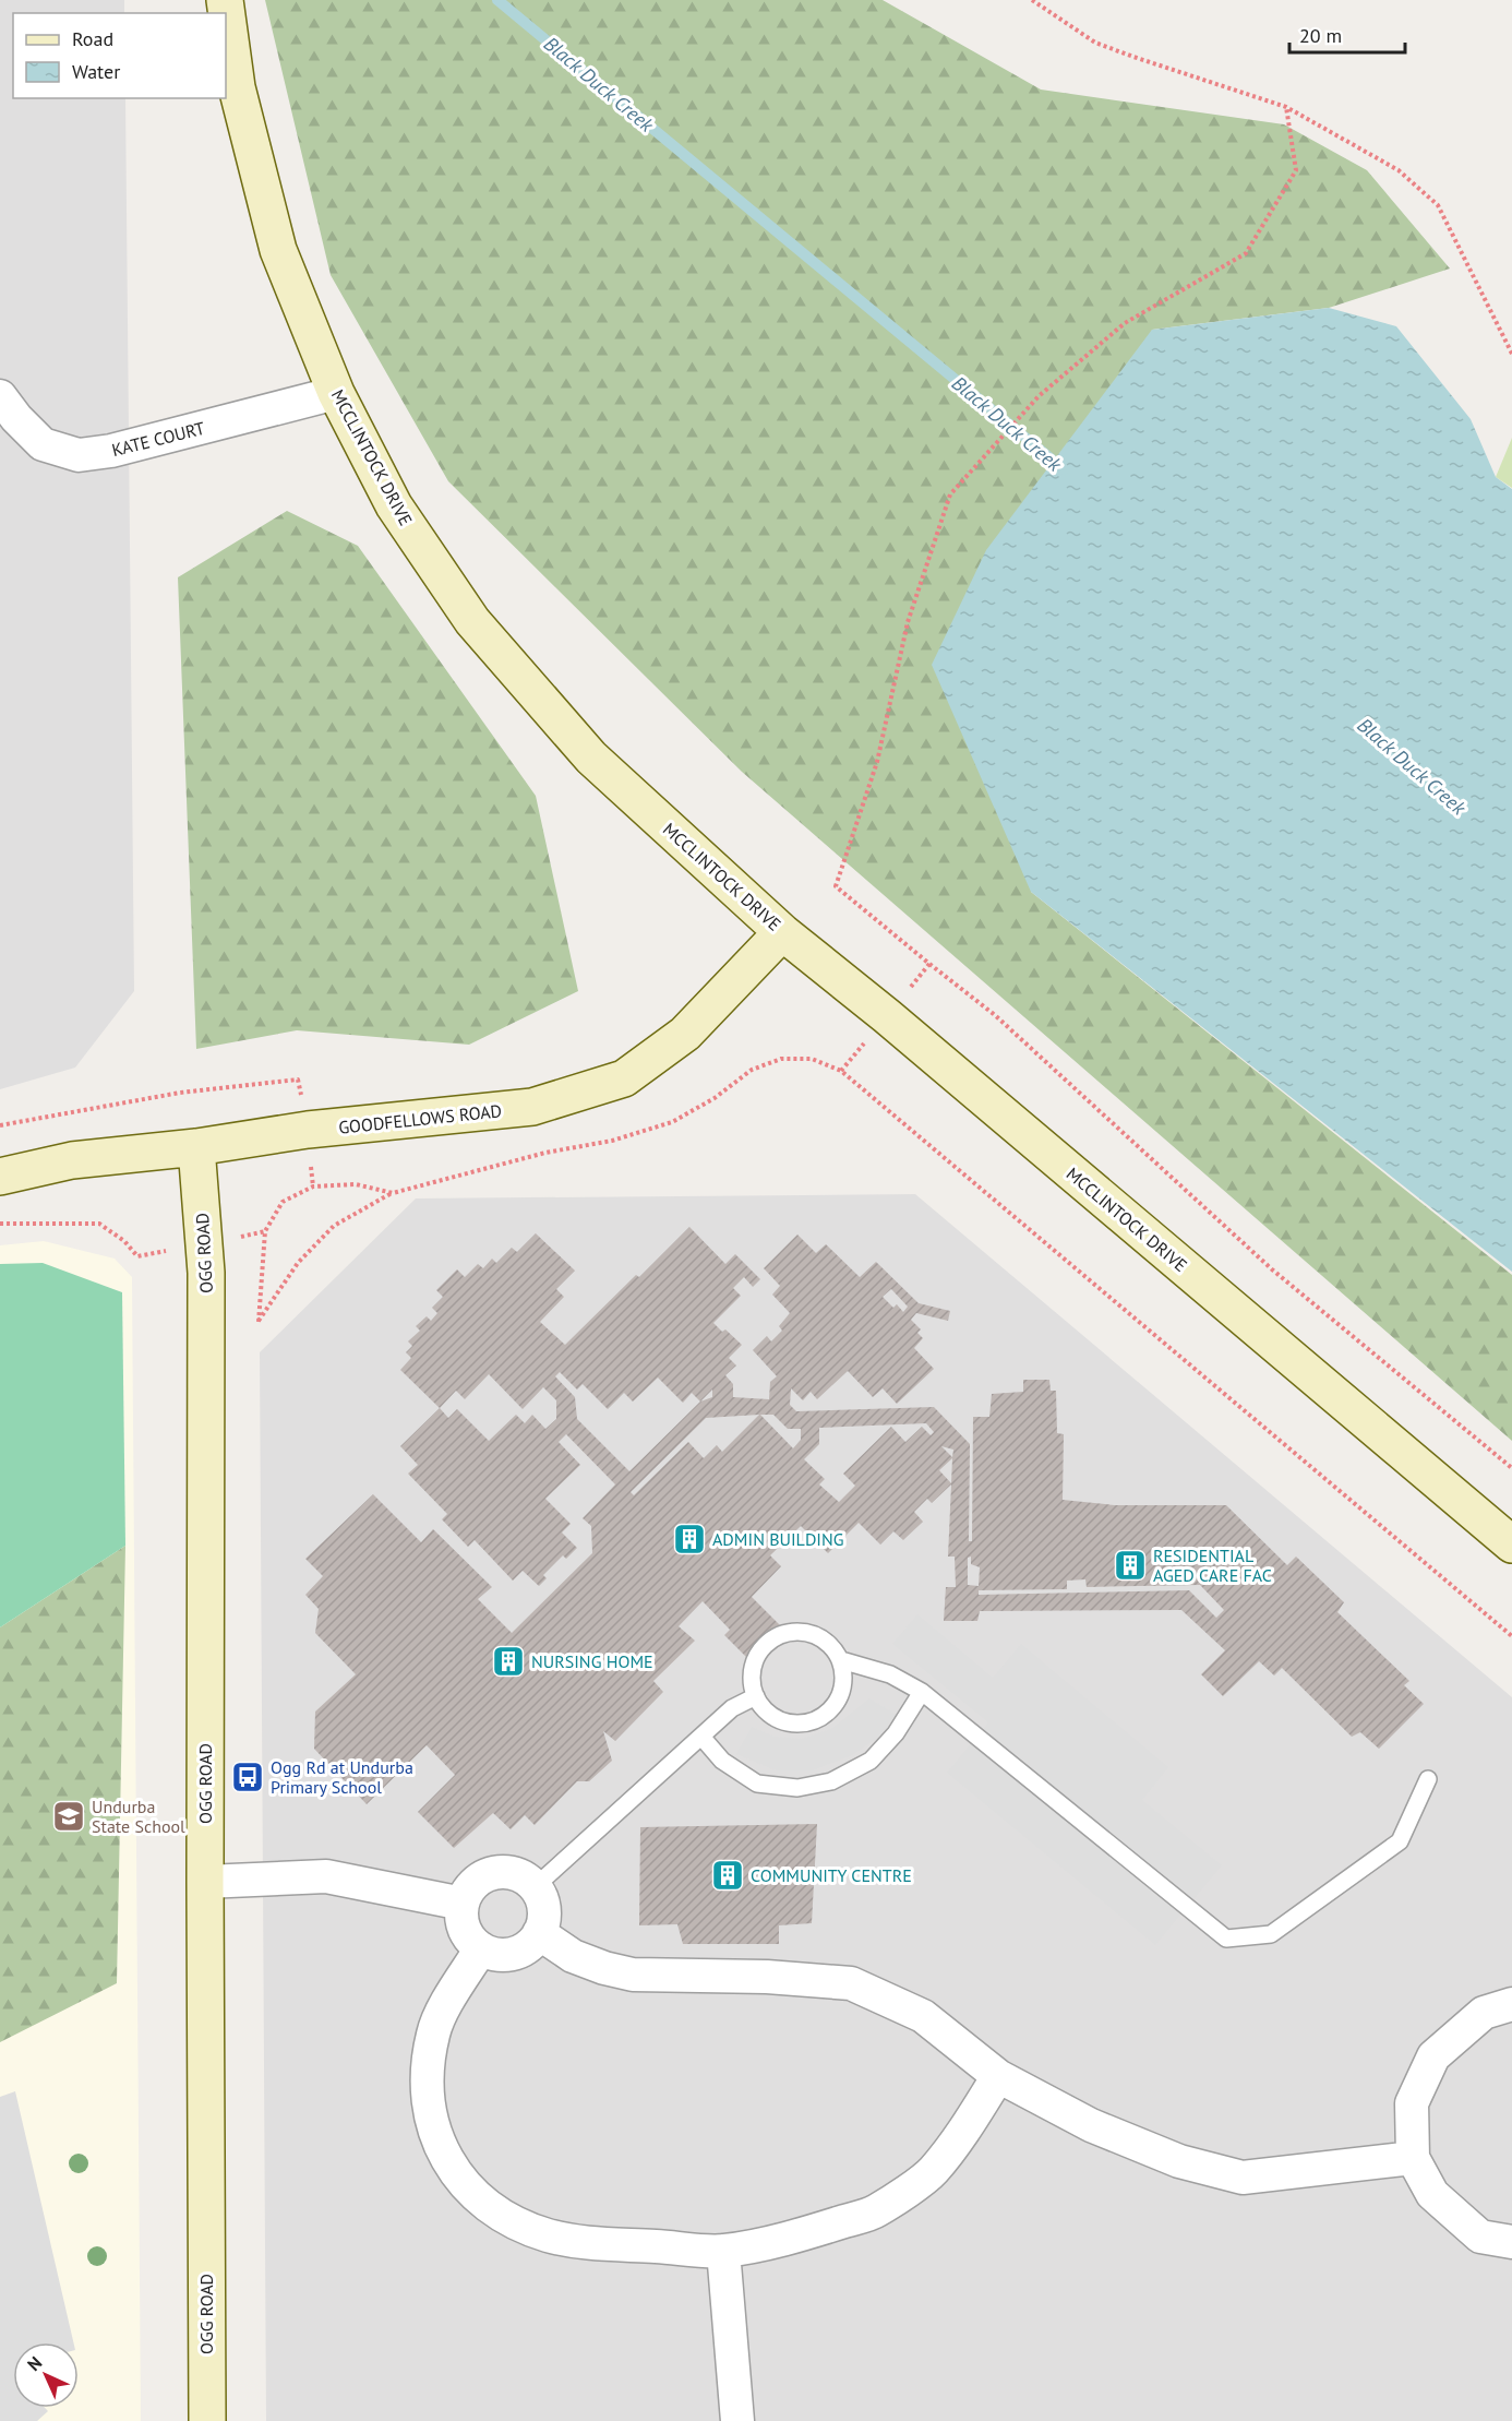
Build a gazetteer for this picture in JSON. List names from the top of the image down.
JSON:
{
  "streets": {
    "street": [
      "KATE COURT",
      "MCCLINTOCK DRIVE",
      "GOODFELLOWS ROAD",
      "OGG ROAD"
    ]
  },
  "crossings": [
    ["KATE COURT", "MCCLINTOCK DRIVE"],
    ["MCCLINTOCK DRIVE", "GOODFELLOWS ROAD"],
    ["GOODFELLOWS ROAD", "OGG ROAD"]
  ],
  "water": ["Black Duck Creek"],
  "places": {
    "building": [
      "ADMIN BUILDING",
      "RESIDENTIAL AGED CARE FAC",
      "NURSING HOME",
      "COMMUNITY CENTRE"
    ],
    "bus stop": ["Ogg Rd at Undurba Primary School"],
    "school or university": ["Undurba State School"]
  },
  "legend": ["Road", "Water"],
  "scale_bar": "20 m",
  "north": "top left"
}
